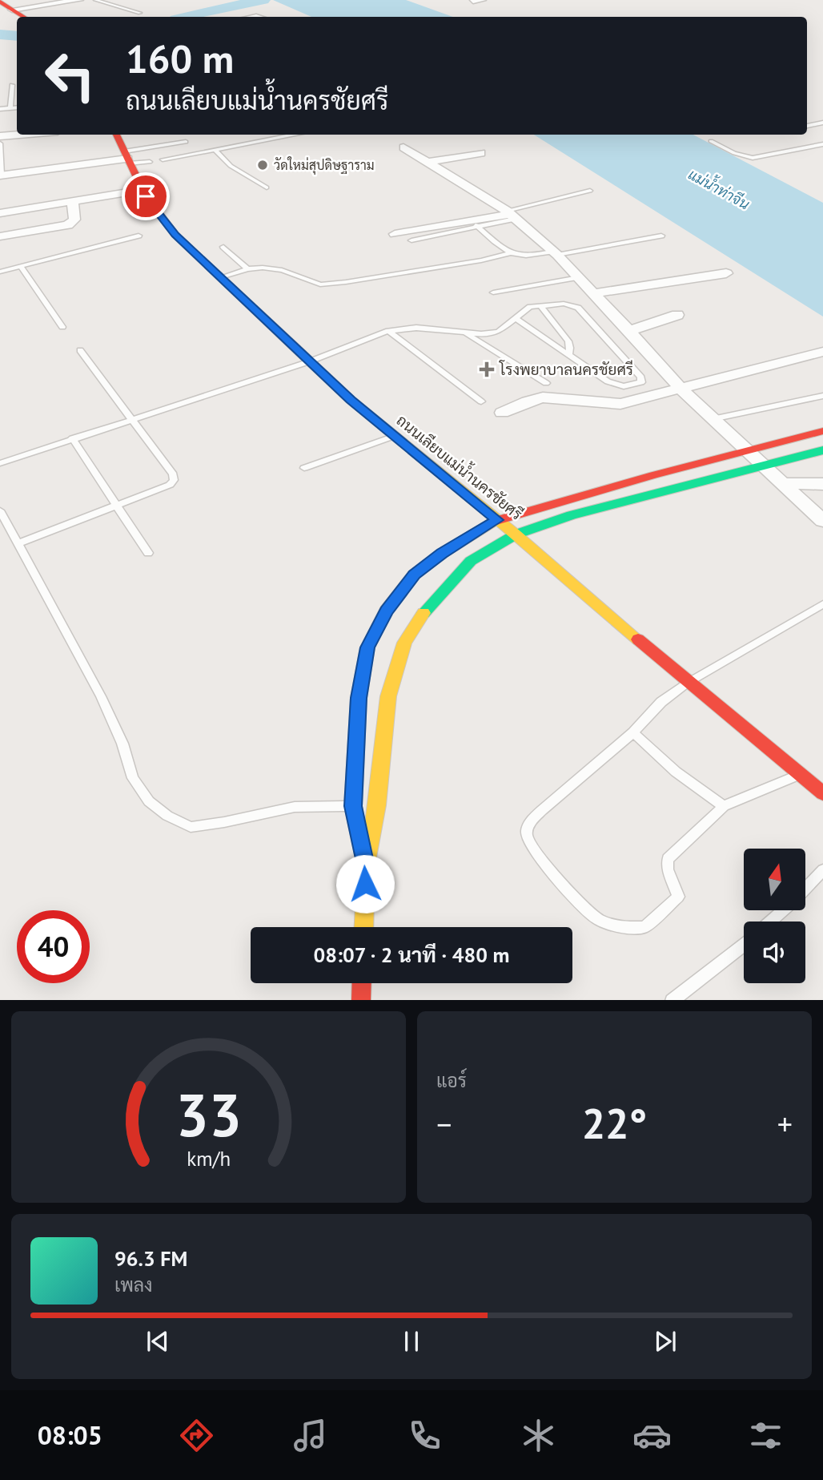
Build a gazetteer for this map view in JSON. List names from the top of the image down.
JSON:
{
  "streets": {
    "main road": ["ถนนเลียบแม่น้ำนครชัยศรี"]
  },
  "water": ["แม่น้ำท่าจีน"],
  "places": {
    "other": ["วัดใหม่สุปดิษฐาราม"],
    "health": ["โรงพยาบาลนครชัยศรี"]
  },
  "north": "top",
  "page": {
    "turn": ["160 m", "ถนนเลียบแม่น้ำนครชัยศรี"],
    "limit": "40",
    "trip": "08:07 · 2 นาที · 480 m",
    "tile": "แอร์",
    "heat": ["−", "22°", "+"],
    "song": ["96.3 FM", "เพลง"],
    "tabs": "08:05",
    "gauge": ["33", "km/h"]
  }
}
